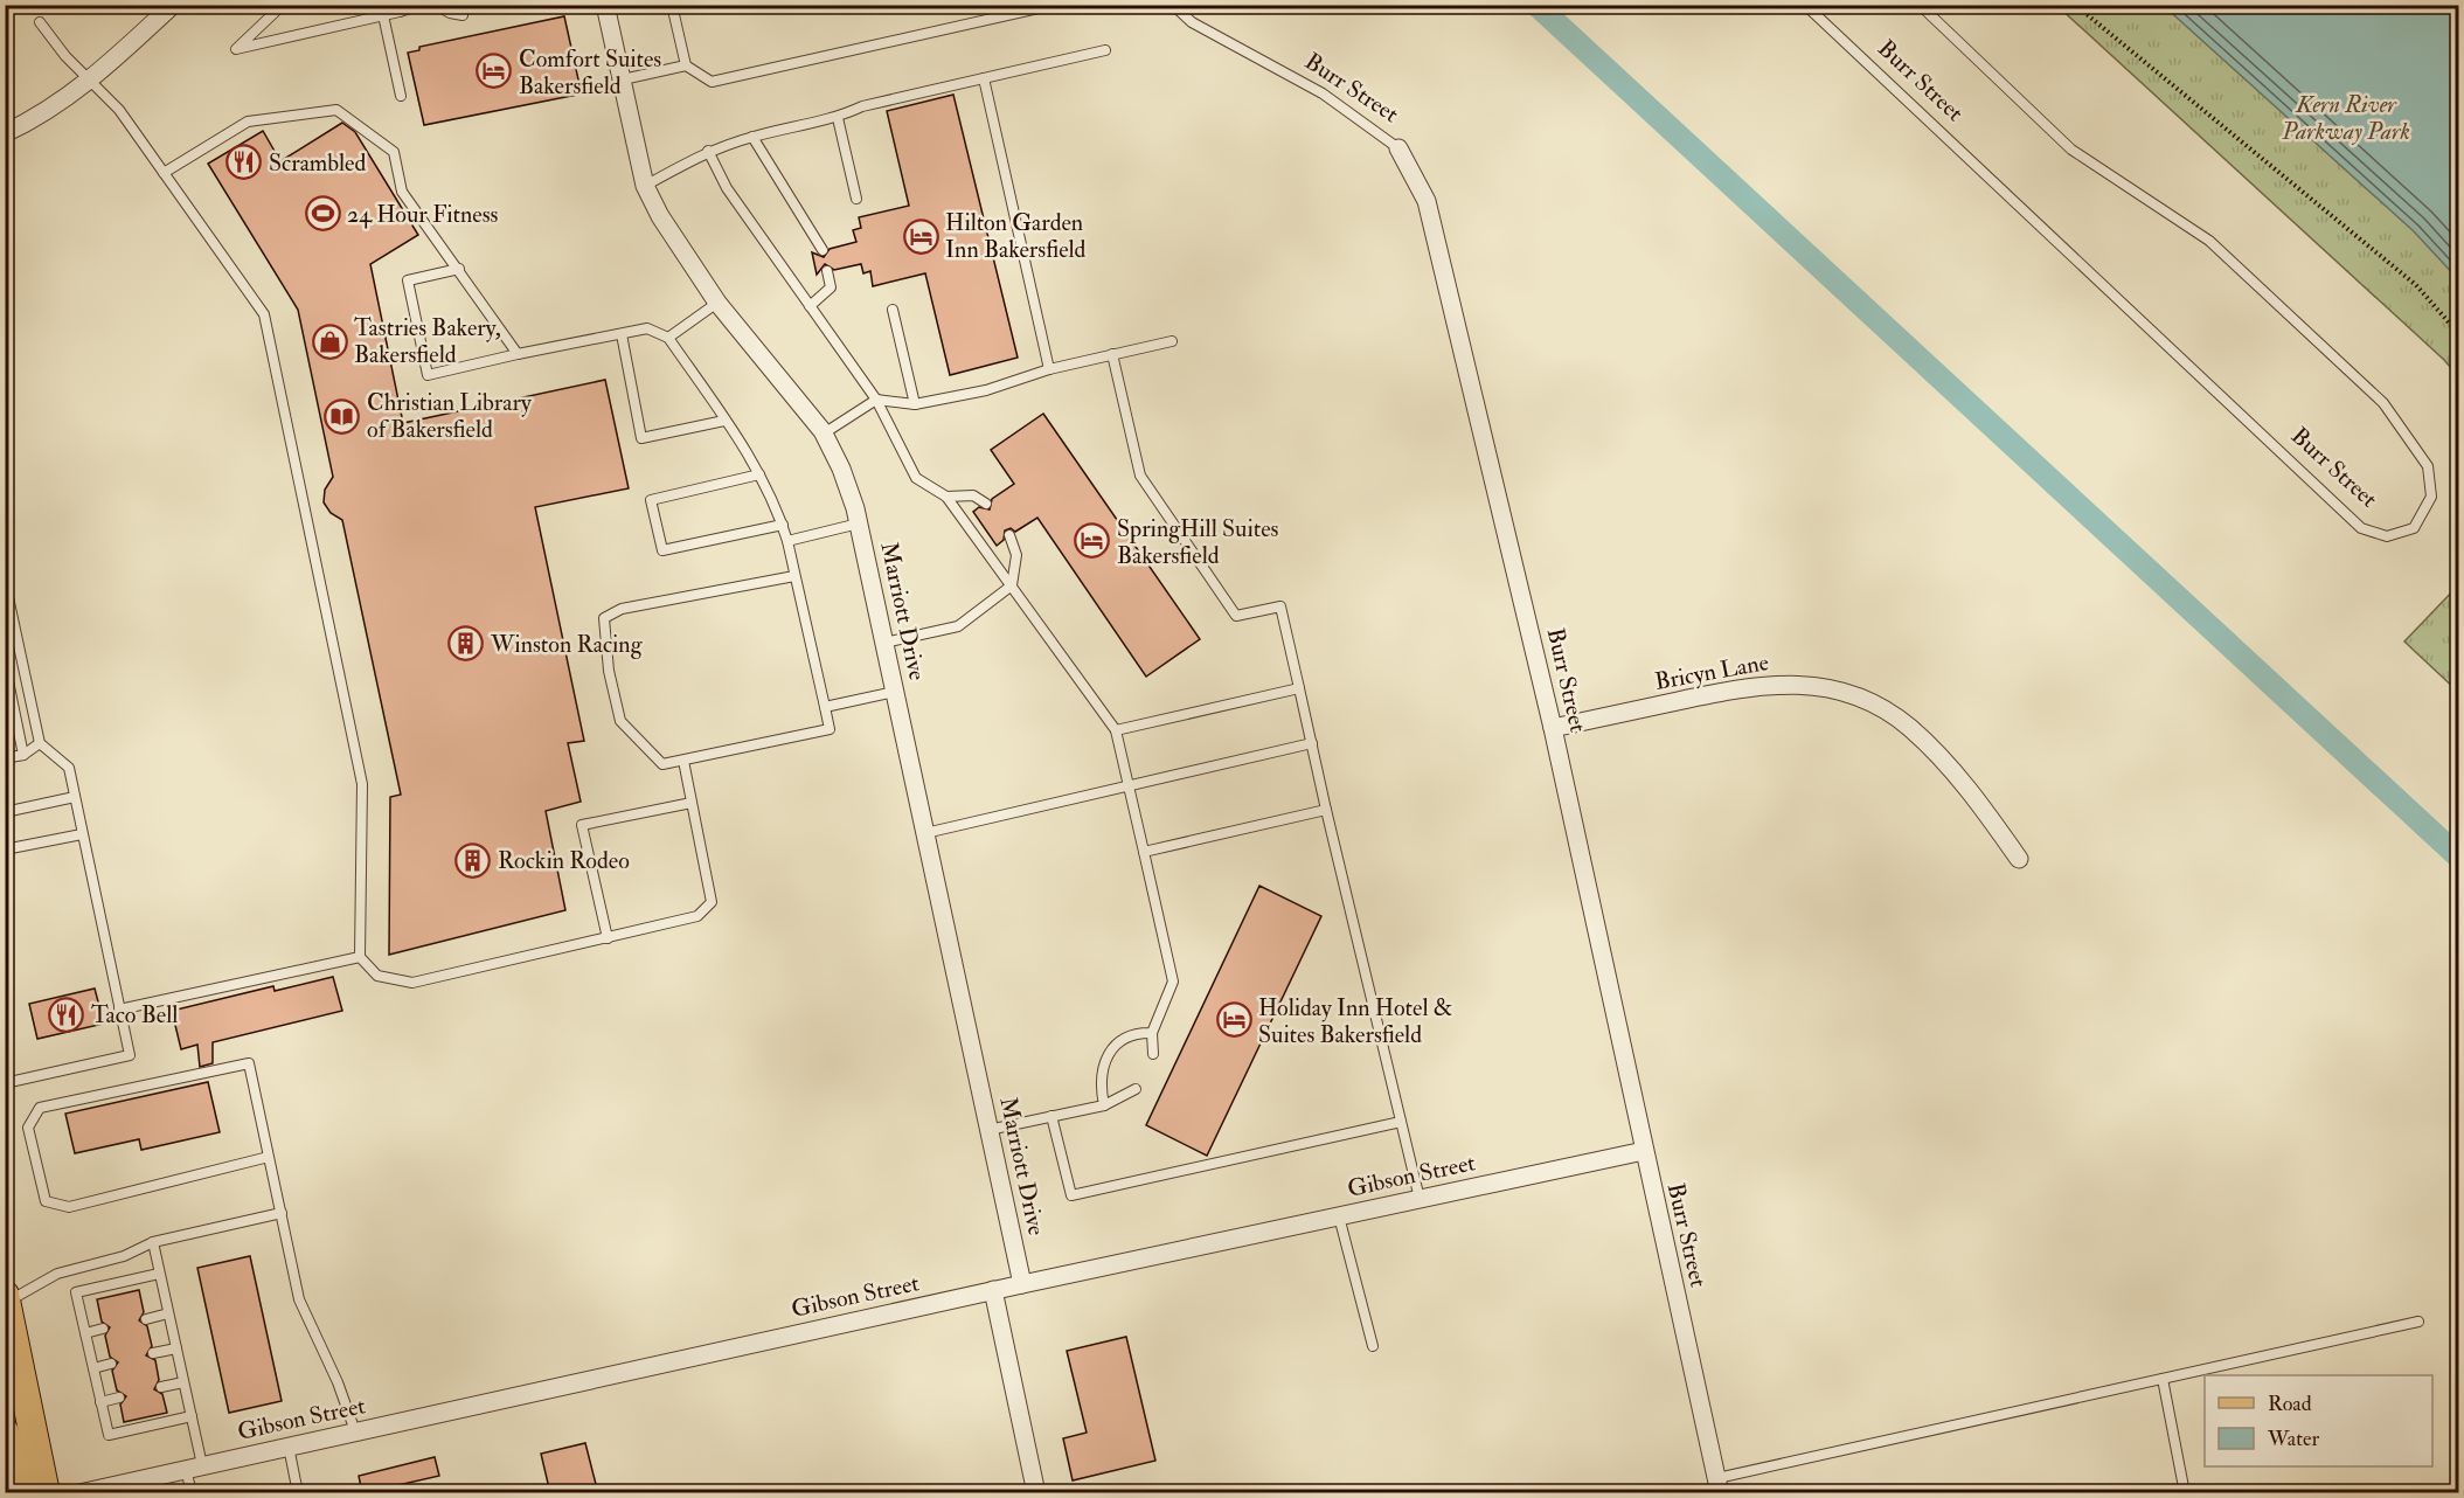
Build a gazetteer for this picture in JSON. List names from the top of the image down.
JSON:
{
  "streets": {
    "street": [
      "Burr Street",
      "Marriott Drive",
      "Bricyn Lane",
      "Gibson Street"
    ]
  },
  "crossings": [
    ["Burr Street", "Bricyn Lane"],
    ["Burr Street", "Gibson Street"],
    ["Marriott Drive", "Gibson Street"]
  ],
  "parks": ["Kern River Parkway Park"],
  "places": {
    "hotel": [
      "Comfort Suites Bakersfield",
      "Hilton Garden Inn Bakersfield",
      "SpringHill Suites Bakersfield",
      "Holiday Inn Hotel & Suites Bakersfield"
    ],
    "restaurant": ["Scrambled", "Taco Bell"],
    "sports": ["24 Hour Fitness"],
    "shop": ["Tastries Bakery, Bakersfield"],
    "library": ["Christian Library of Bakersfield"],
    "building": ["Winston Racing", "Rockin Rodeo"]
  },
  "legend": ["Road", "Water"]
}
